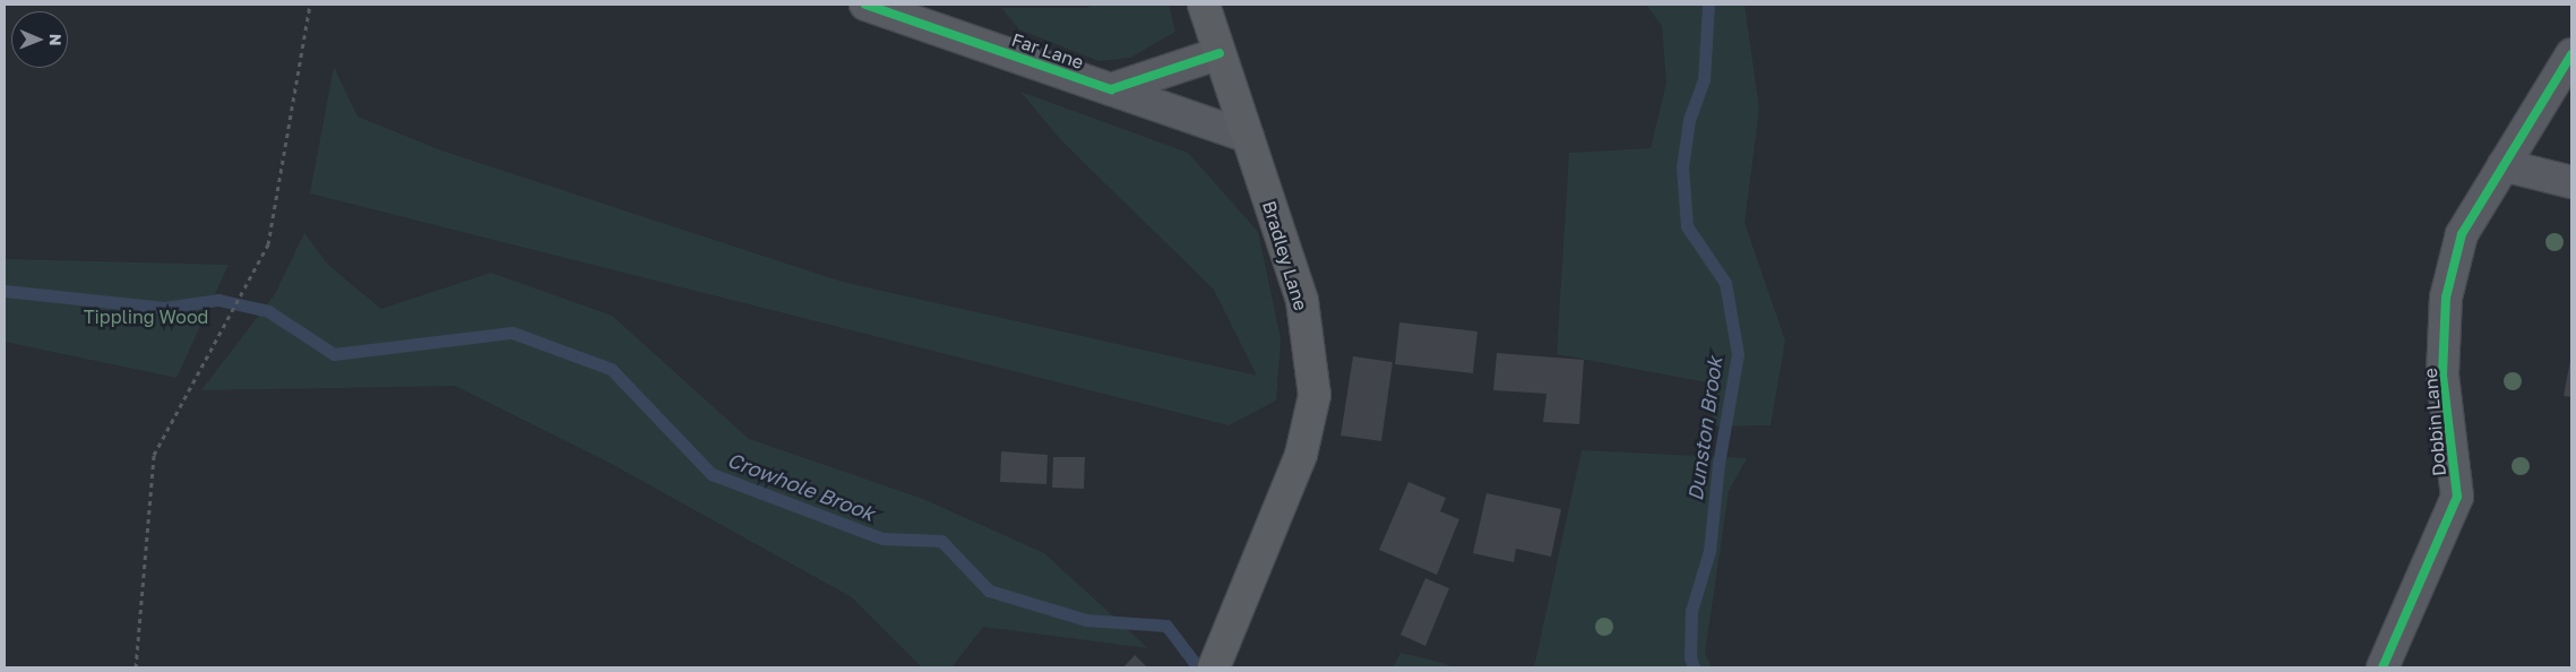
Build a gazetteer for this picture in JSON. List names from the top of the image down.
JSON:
{
  "streets": {
    "main road": ["Bradley Lane"],
    "street": ["Far Lane", "Dobbin Lane"]
  },
  "crossings": [
    ["Far Lane", "Bradley Lane"]
  ],
  "water": ["Dunston Brook", "Crowhole Brook"],
  "parks": ["Tippling Wood"],
  "north": "right"
}
